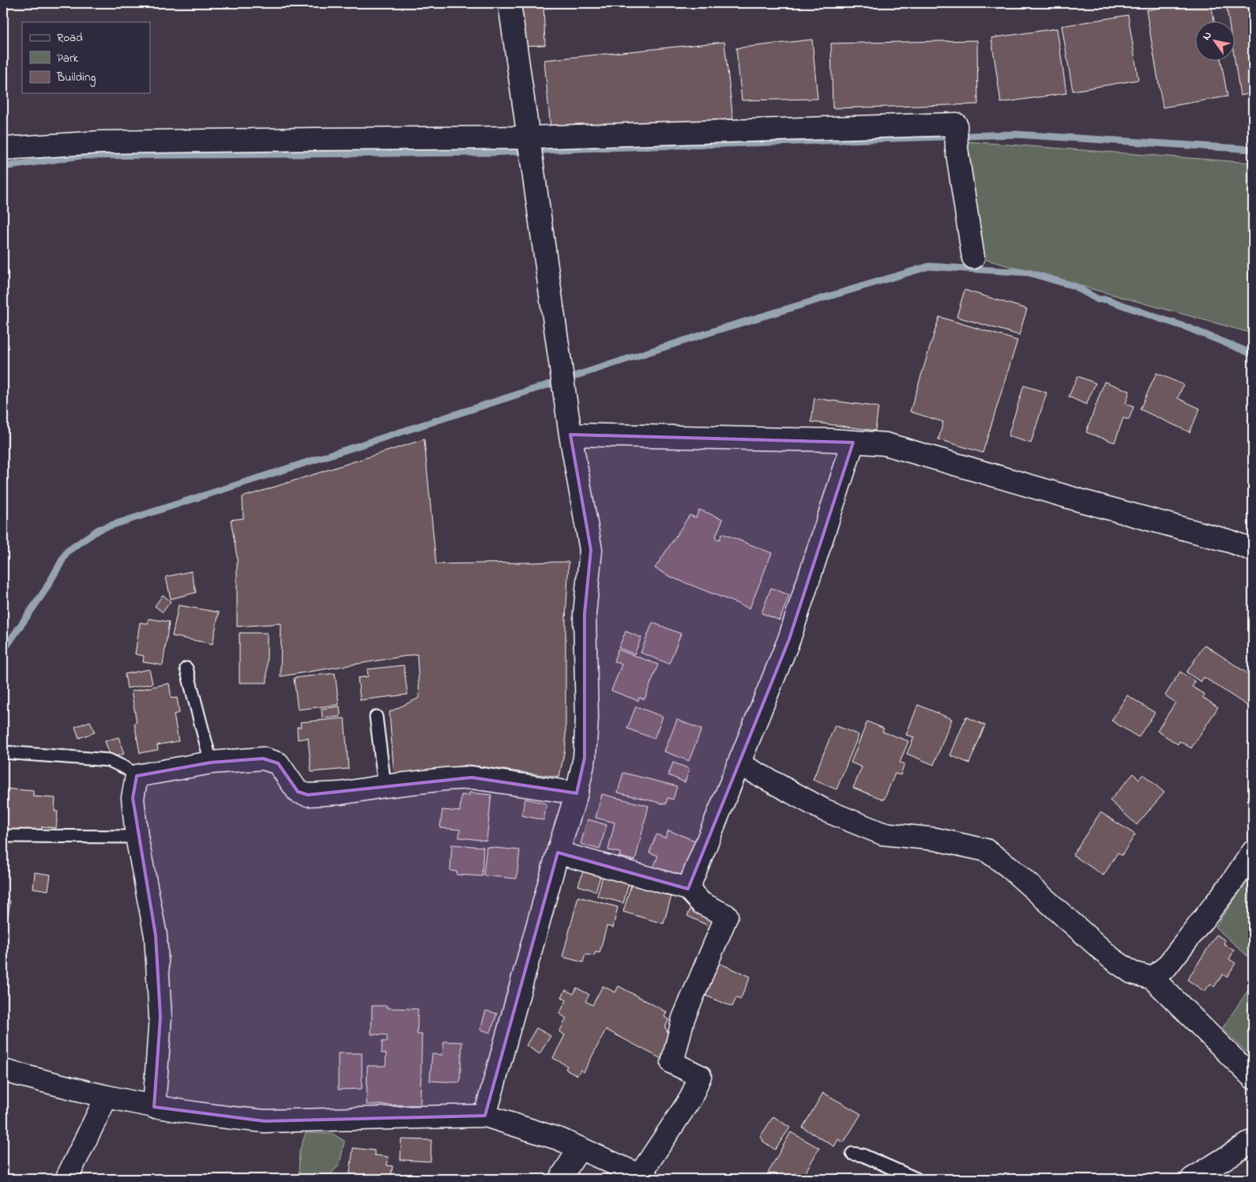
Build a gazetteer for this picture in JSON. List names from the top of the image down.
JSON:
{
  "legend": ["Road", "Park", "Building"],
  "north": "top left"
}
